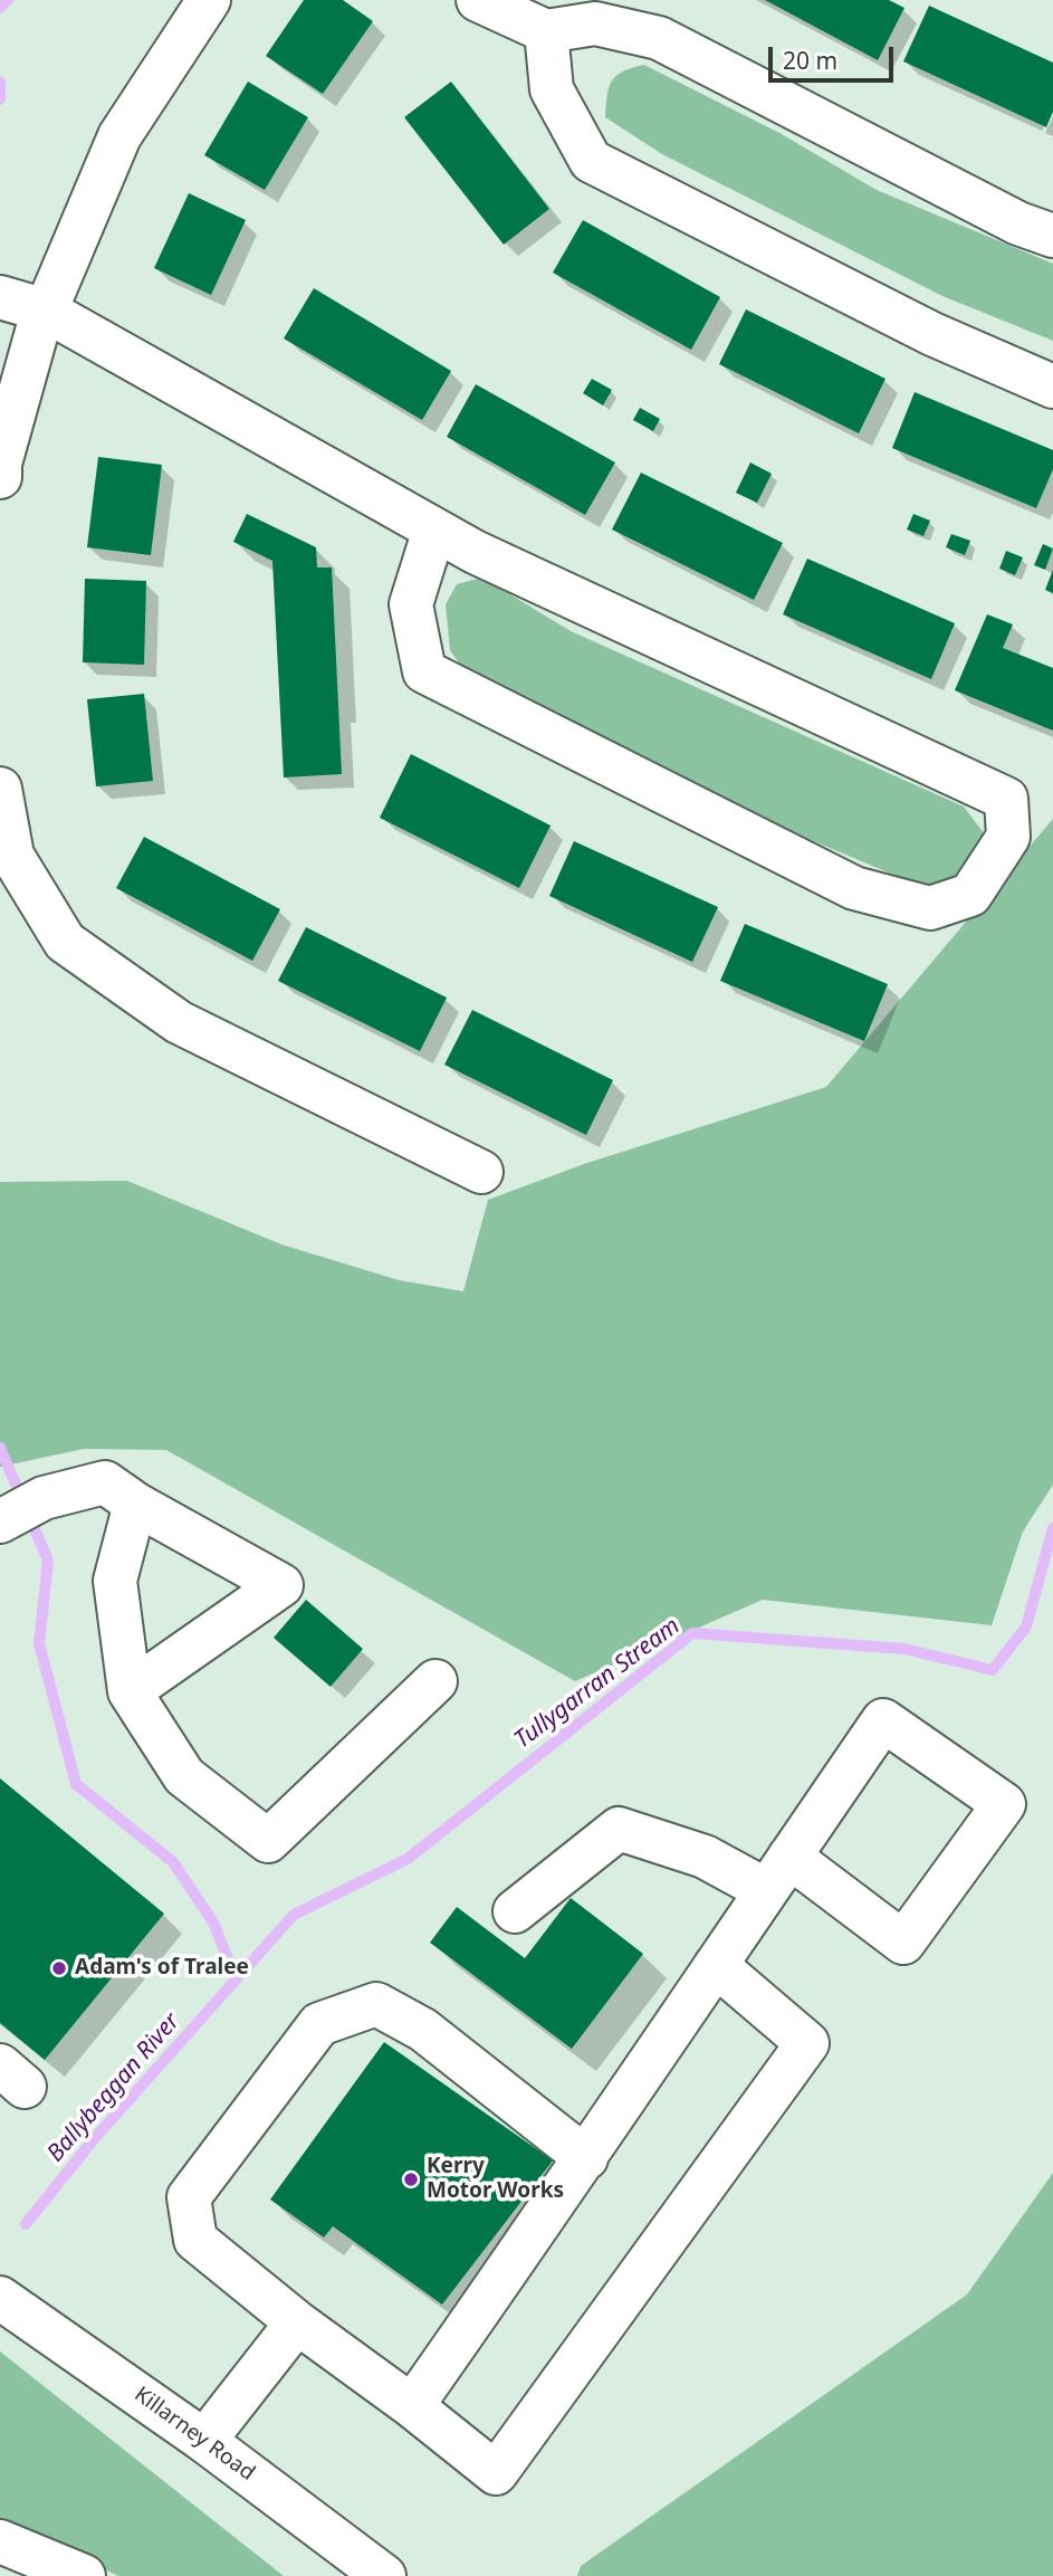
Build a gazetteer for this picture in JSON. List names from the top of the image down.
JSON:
{
  "streets": {
    "street": ["Killarney Road"]
  },
  "water": ["Tullygarran Stream", "Ballybeggan River"],
  "places": ["Adam's of Tralee", "Kerry Motor Works"],
  "scale_bar": "20 m"
}
